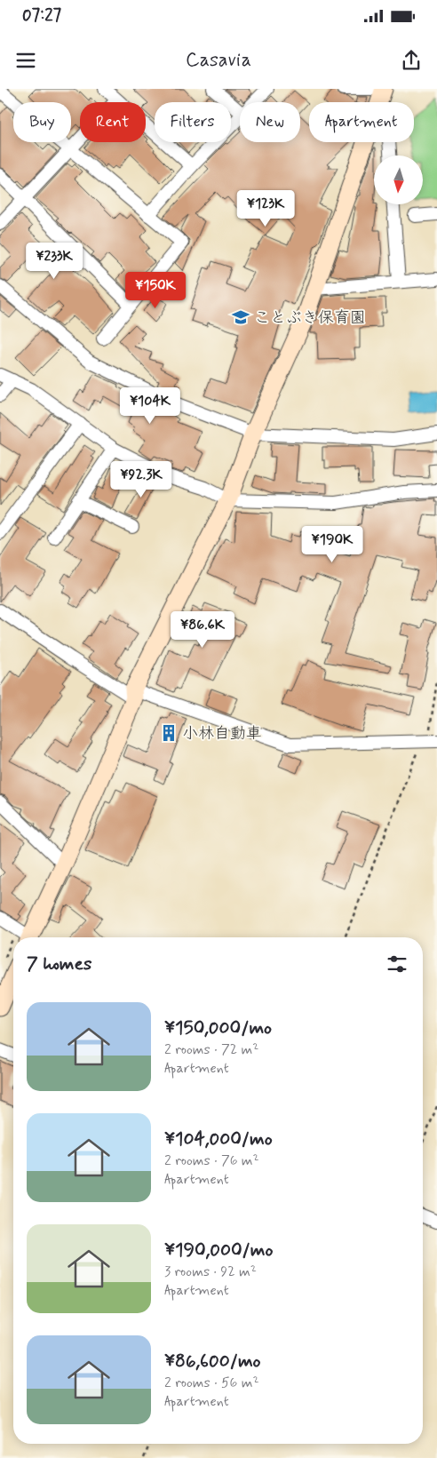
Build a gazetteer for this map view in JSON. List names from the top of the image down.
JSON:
{
  "places": {
    "school or university": ["ことぶき保育園"],
    "building": ["小林自動車"]
  },
  "north": "bottom",
  "page": {
    "status": "07:27",
    "header": "Casavia",
    "chip": [
      "Buy",
      "Rent",
      "Filters",
      "New",
      "Apartment"
    ],
    "price": [
      "¥123K",
      "¥233K",
      "¥150K",
      "¥104K",
      "¥92.3K",
      "¥190K",
      "¥86.6K"
    ],
    "heading": "7 homes",
    "list": [
      {
        "name": "¥150,000/mo",
        "note": "2 rooms · 72 m² · Apartment"
      },
      {
        "name": "¥104,000/mo",
        "note": "2 rooms · 76 m² · Apartment"
      },
      {
        "name": "¥190,000/mo",
        "note": "3 rooms · 92 m² · Apartment"
      },
      {
        "name": "¥86,600/mo",
        "note": "2 rooms · 56 m² · Apartment"
      }
    ]
  }
}
